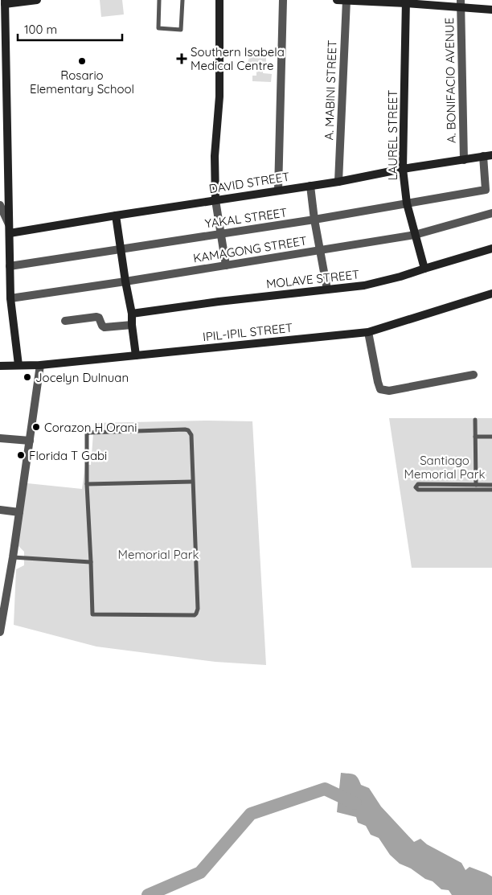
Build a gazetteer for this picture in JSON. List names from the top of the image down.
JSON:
{
  "streets": {
    "street": [
      "A. BONIFACIO AVENUE",
      "A. MABINI STREET",
      "LAUREL STREET",
      "DAVID STREET",
      "YAKAL STREET",
      "KAMAGONG STREET",
      "MOLAVE STREET",
      "IPIL-IPIL STREET"
    ]
  },
  "crossings": [
    ["A. BONIFACIO AVENUE", "DAVID STREET"],
    ["A. MABINI STREET", "DAVID STREET"],
    ["LAUREL STREET", "DAVID STREET"],
    ["LAUREL STREET", "YAKAL STREET"],
    ["LAUREL STREET", "KAMAGONG STREET"],
    ["LAUREL STREET", "MOLAVE STREET"],
    ["DAVID STREET", "YAKAL STREET"]
  ],
  "parks": ["Santiago Memorial Park", "Memorial Park"],
  "places": {
    "health": ["Southern Isabela Medical Centre"],
    "other": [
      "Rosario Elementary School",
      "Jocelyn Dulnuan",
      "Corazon H Orani",
      "Florida T Gabi"
    ]
  },
  "scale_bar": "100 m"
}
